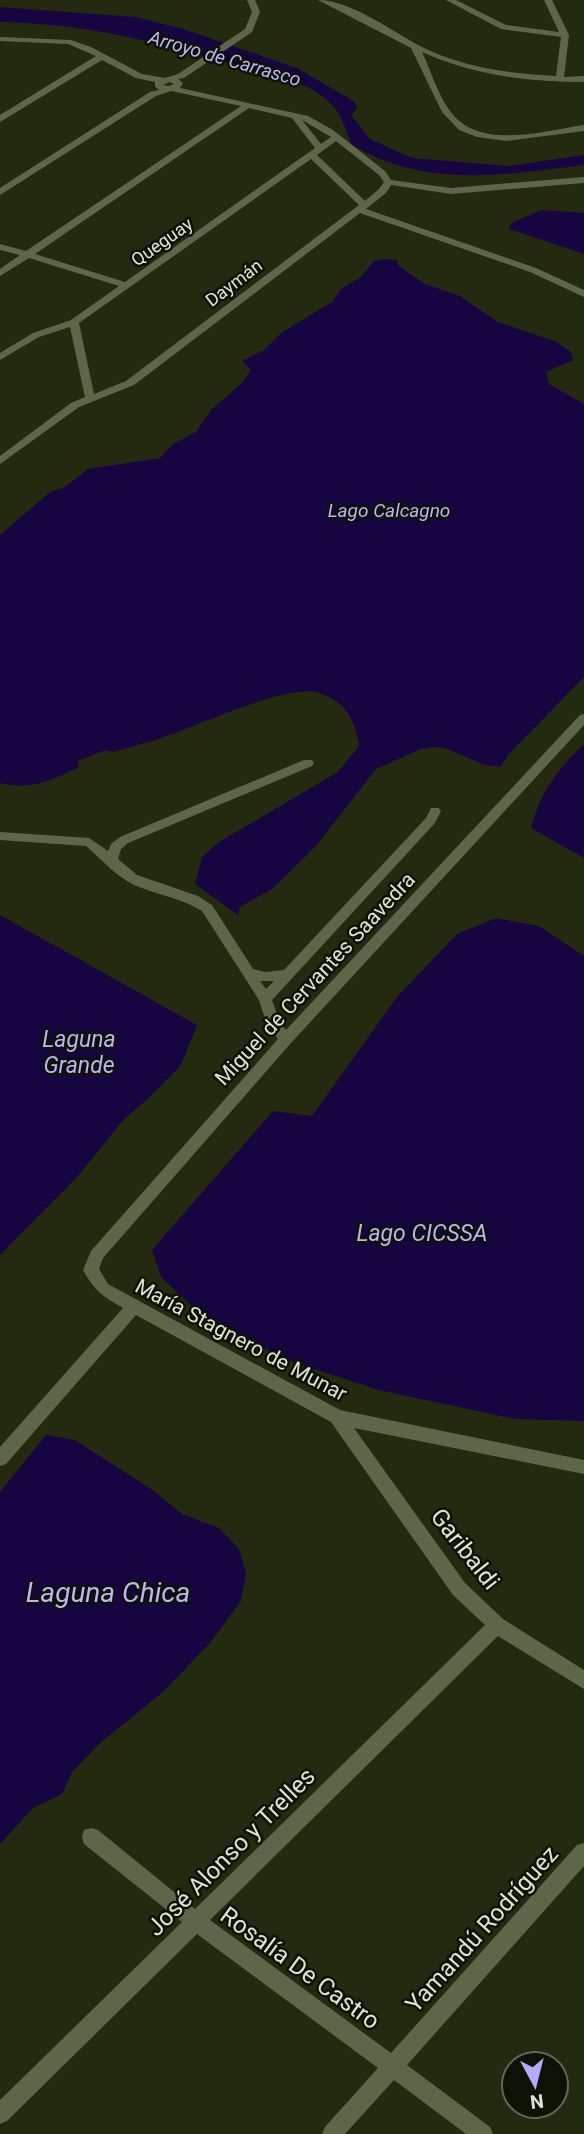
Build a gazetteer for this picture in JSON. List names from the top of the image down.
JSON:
{
  "streets": {
    "street": [
      "Queguay",
      "Daymán",
      "Miguel de Cervantes Saavedra",
      "María Stagnero de Munar",
      "Garibaldi",
      "José Alonso y Trelles",
      "Yamandú Rodríguez",
      "Rosalía De Castro"
    ]
  },
  "crossings": [
    ["Miguel de Cervantes Saavedra", "María Stagnero de Munar"],
    ["María Stagnero de Munar", "Garibaldi"],
    ["Garibaldi", "José Alonso y Trelles"],
    ["José Alonso y Trelles", "Rosalía De Castro"],
    ["Yamandú Rodríguez", "Rosalía De Castro"]
  ],
  "water": [
    "Arroyo de Carrasco",
    "Lago Calcagno",
    "Laguna Grande",
    "Lago CICSSA",
    "Laguna Chica"
  ],
  "north": "bottom"
}
